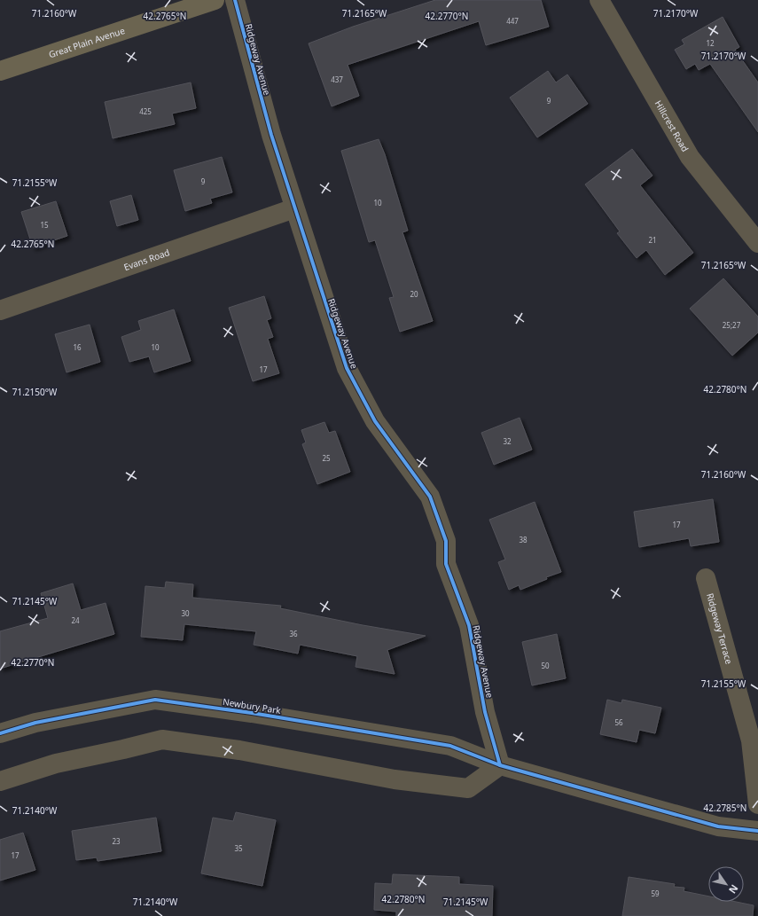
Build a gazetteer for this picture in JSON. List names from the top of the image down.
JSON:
{
  "streets": {
    "main road": ["Great Plain Avenue"],
    "street": [
      "Ridgeway Avenue",
      "Hillcrest Road",
      "Evans Road",
      "Ridgeway Terrace",
      "Newbury Park"
    ]
  },
  "crossings": [
    ["Ridgeway Avenue", "Evans Road"],
    ["Ridgeway Avenue", "Newbury Park"]
  ],
  "house_numbers": [
    "447",
    "12",
    "437",
    "9",
    "425",
    "9",
    "10",
    "15",
    "21",
    "20",
    "25;27",
    "16",
    "10",
    "17",
    "32",
    "25",
    "17",
    "38",
    "30",
    "24",
    "36",
    "50",
    "56",
    "23",
    "35",
    "17",
    "59"
  ],
  "north": "bottom right",
  "coordinates": [
    "71.2165°W",
    "71.2170°W",
    "71.2160°W",
    "42.2765°N",
    "42.2770°N",
    "71.2155°W",
    "42.2780°N",
    "71.2150°W",
    "71.2145°W",
    "42.2785°N",
    "71.2140°W"
  ]
}
